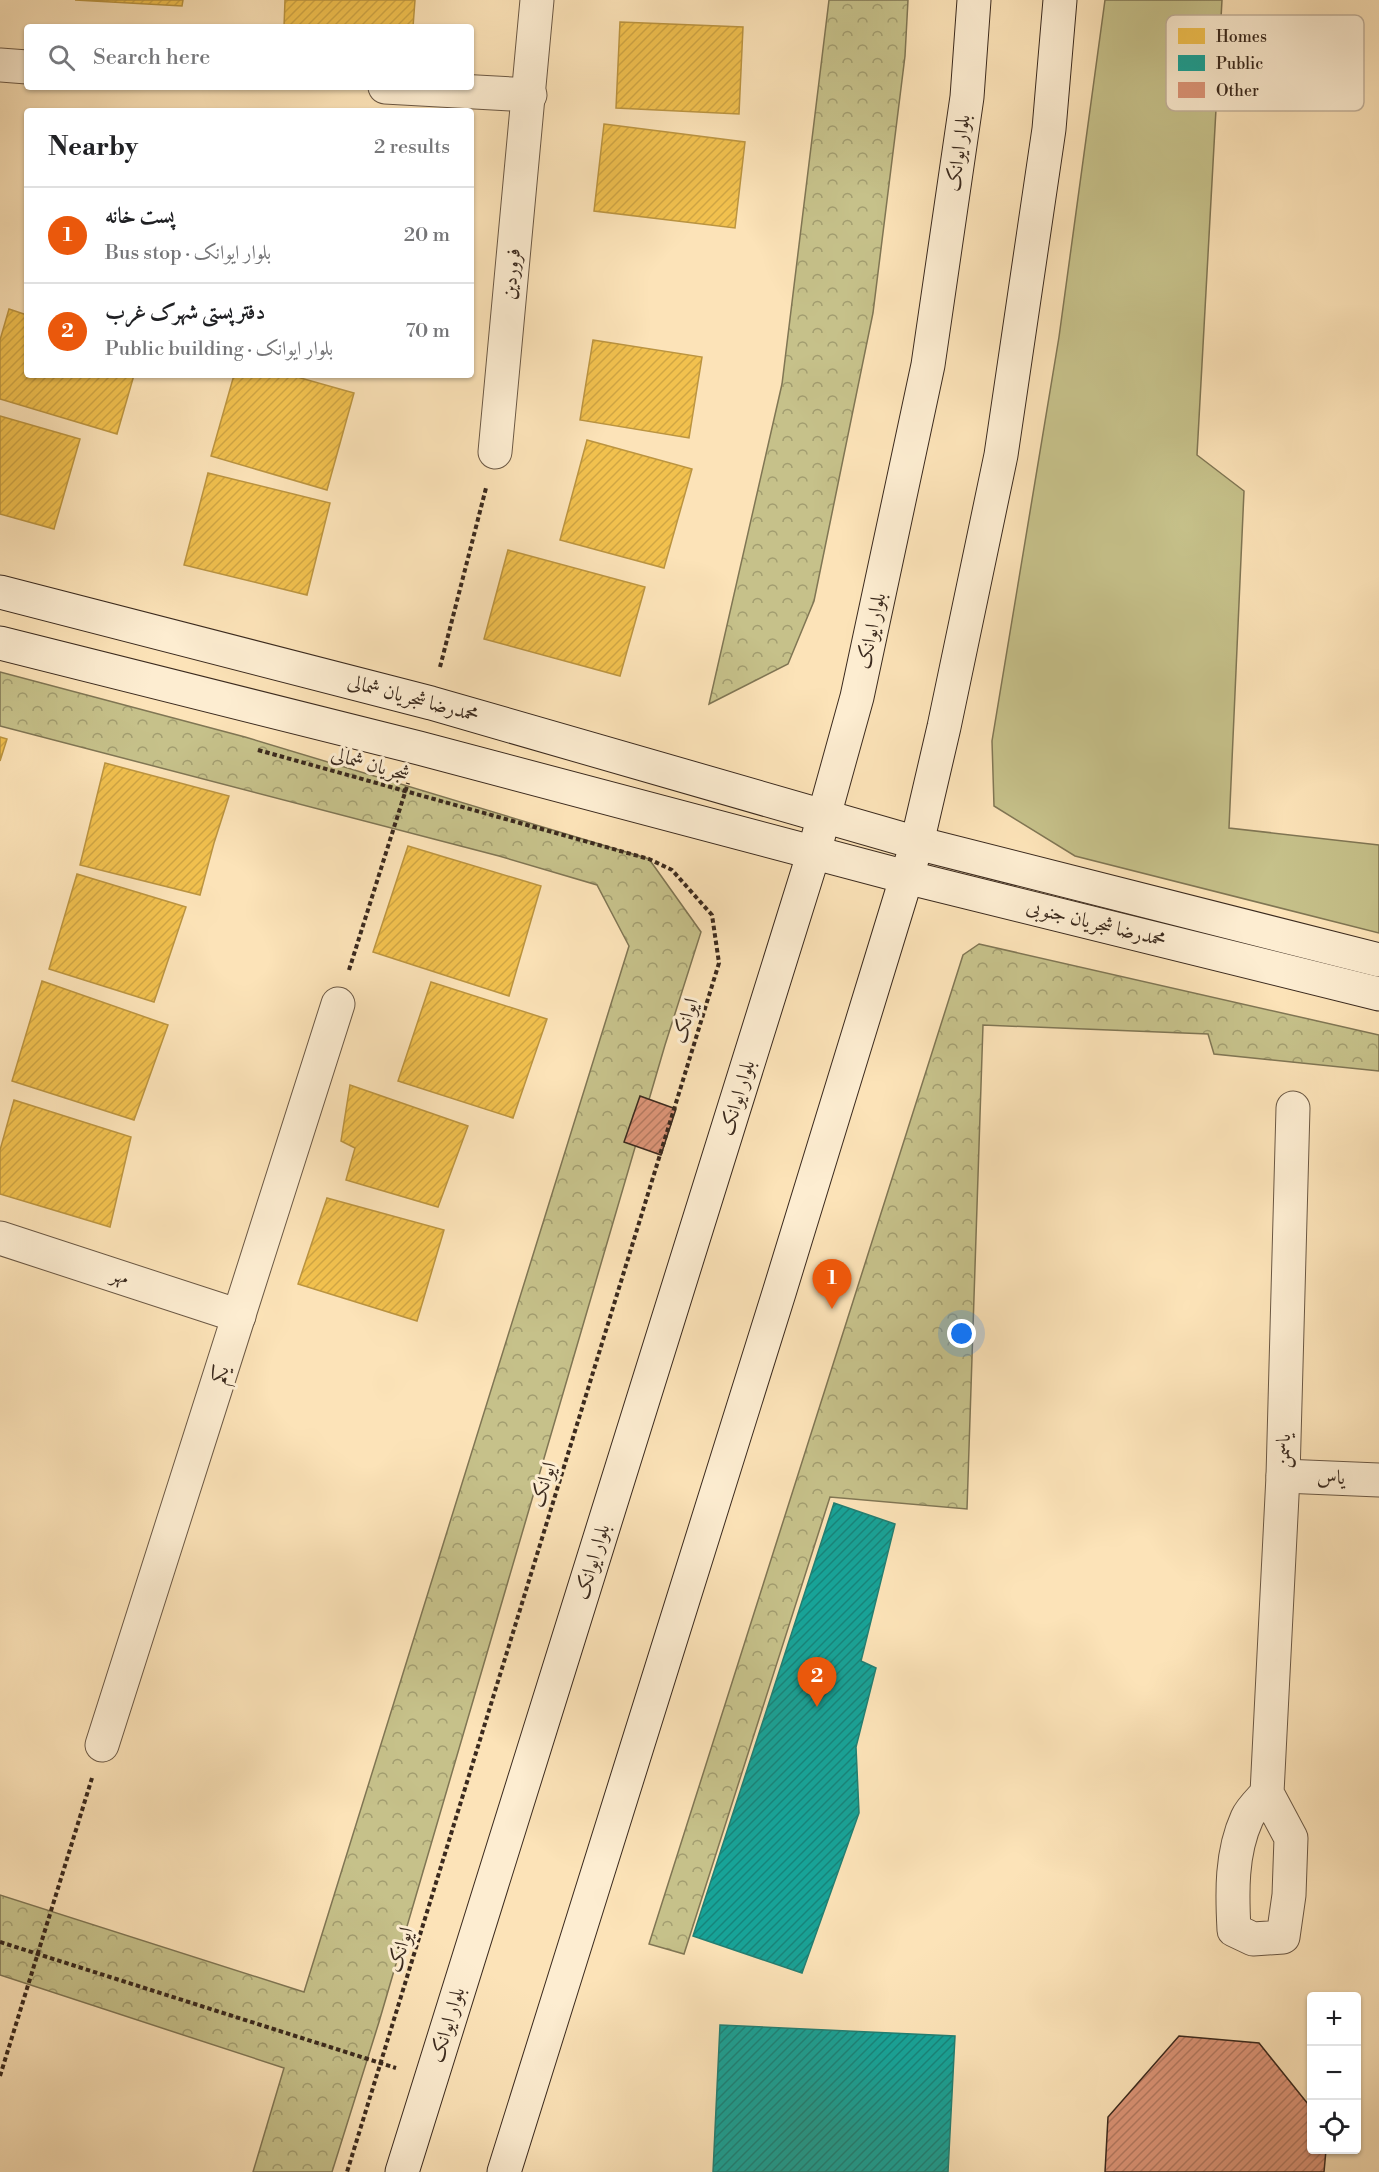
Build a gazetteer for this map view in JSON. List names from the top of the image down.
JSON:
{
  "streets": {
    "street": [
      "بلوار ایوانک",
      "فروردین",
      "محمدرضا شجریان شمالی",
      "محمدرضا شجریان جنوبی",
      "مهر",
      "یکم",
      "یاسمن",
      "یاس"
    ],
    "path": ["شجریان شمالی", "ایوانک"]
  },
  "crossings": [
    ["بلوار ایوانک", "محمدرضا شجریان شمالی"],
    ["بلوار ایوانک", "محمدرضا شجریان جنوبی"],
    ["محمدرضا شجریان شمالی", "محمدرضا شجریان جنوبی"],
    ["شجریان شمالی", "ایوانک"],
    ["مهر", "یکم"],
    ["یاسمن", "یاس"]
  ],
  "legend": ["Homes", "Public", "Other"],
  "page": {
    "search": "Search here",
    "heading": ["Nearby", "2 results"],
    "list": [
      {
        "mark": "1",
        "name": "پست خانه",
        "note": "Bus stop · بلوار ایوانک",
        "value": "20 m"
      },
      {
        "mark": "2",
        "name": "دفتر پستی شهرک غرب",
        "note": "Public building · بلوار ایوانک",
        "value": "70 m"
      }
    ],
    "pins": ["1", "2"],
    "map_buttons": ["+", "−"]
  }
}
